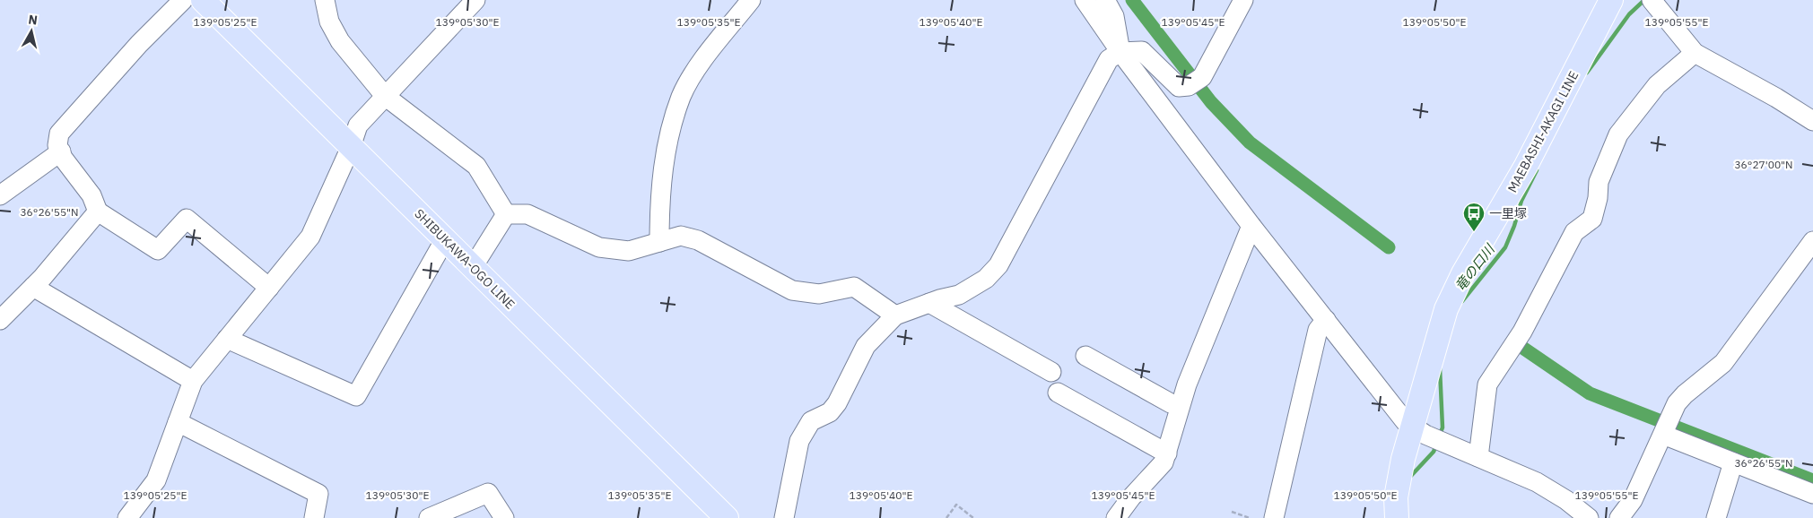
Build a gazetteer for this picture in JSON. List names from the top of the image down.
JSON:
{
  "streets": {
    "main road": ["MAEBASHI-AKAGI LINE", "SHIBUKAWA-OGO LINE"]
  },
  "water": ["竜の口川"],
  "places": {
    "bus stop": ["一里塚"]
  },
  "north": "top",
  "coordinates": [
    "139°05'25\"E",
    "139°05'30\"E",
    "139°05'35\"E",
    "139°05'40\"E",
    "139°05'45\"E",
    "139°05'50\"E",
    "139°05'55\"E",
    "36°27'00\"N",
    "36°26'55\"N"
  ]
}
